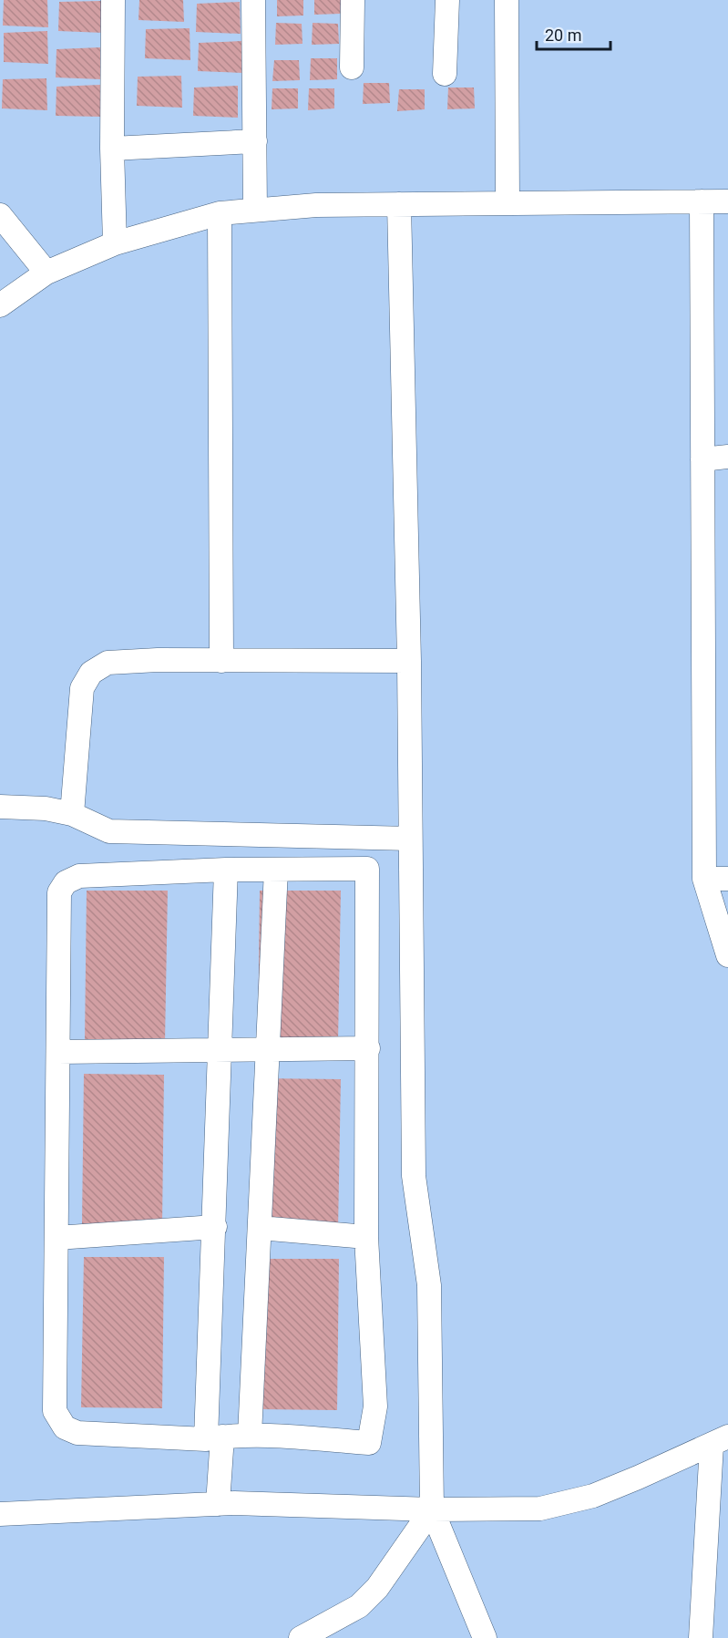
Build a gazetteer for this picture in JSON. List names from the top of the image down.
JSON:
{
  "scale_bar": "20 m"
}
